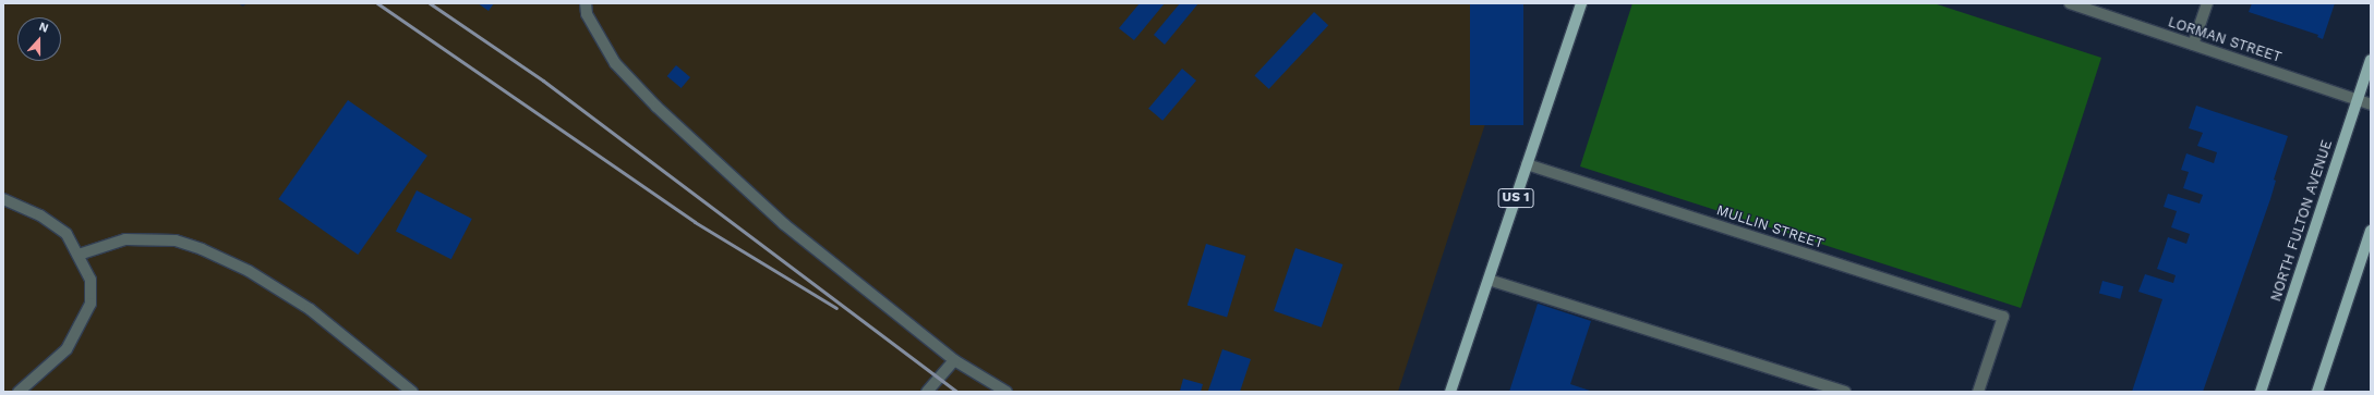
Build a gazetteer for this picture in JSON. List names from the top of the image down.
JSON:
{
  "streets": {
    "main road": ["US 1", "NORTH FULTON AVENUE"],
    "street": ["LORMAN STREET", "MULLIN STREET"]
  },
  "crossings": [
    ["LORMAN STREET", "NORTH FULTON AVENUE"],
    ["US 1", "MULLIN STREET"]
  ],
  "north": "top"
}
